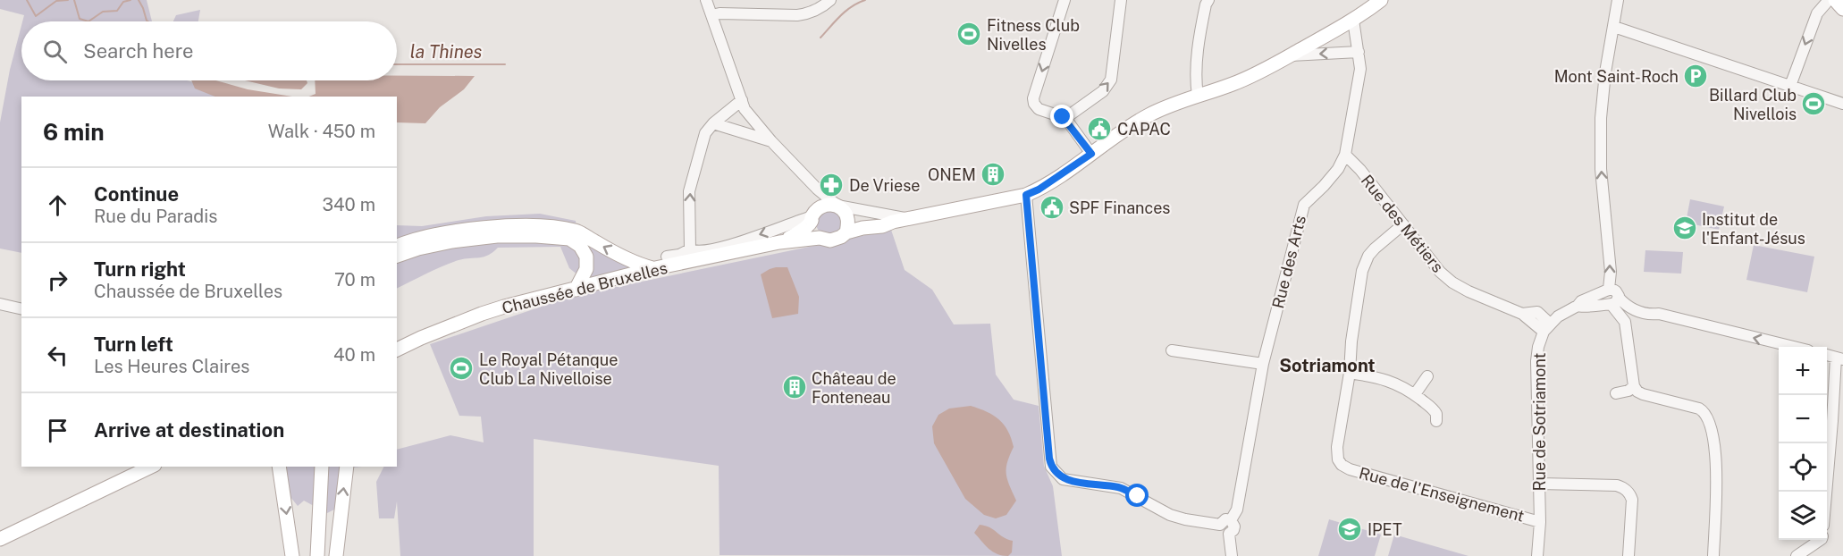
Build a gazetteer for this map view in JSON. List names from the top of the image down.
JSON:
{
  "streets": {
    "main road": ["Chaussée de Bruxelles"],
    "street": [
      "Rue des Métiers",
      "Rue des Arts",
      "Rue de Sotriamont",
      "Rue de l'Enseignement"
    ]
  },
  "crossings": [
    ["Rue des Métiers", "Rue des Arts"],
    ["Rue des Métiers", "Rue de Sotriamont"],
    ["Rue des Métiers", "Rue de l'Enseignement"],
    ["Rue de Sotriamont", "Rue de l'Enseignement"]
  ],
  "districts": ["Sotriamont"],
  "water": ["la Thines"],
  "places": {
    "sports": ["Fitness Club Nivelles", "Billard Club Nivellois", "Le Royal Pétanque Club La Nivelloise"],
    "parking": ["Mont Saint-Roch"],
    "public building": ["CAPAC", "SPF Finances"],
    "building": ["ONEM", "Château de Fonteneau"],
    "pharmacy": ["De Vriese"],
    "school or university": ["Institut de l'Enfant-Jésus", "IPET"]
  },
  "page": {
    "search": "Search here",
    "heading": ["6 min", "Walk · 450 m"],
    "list": [
      ["Continue", "Rue du Paradis", "340 m"],
      ["Turn right", "Chaussée de Bruxelles", "70 m"],
      ["Turn left", "Les Heures Claires", "40 m"],
      "Arrive at destination"
    ],
    "map_buttons": ["+", "−"]
  }
}
